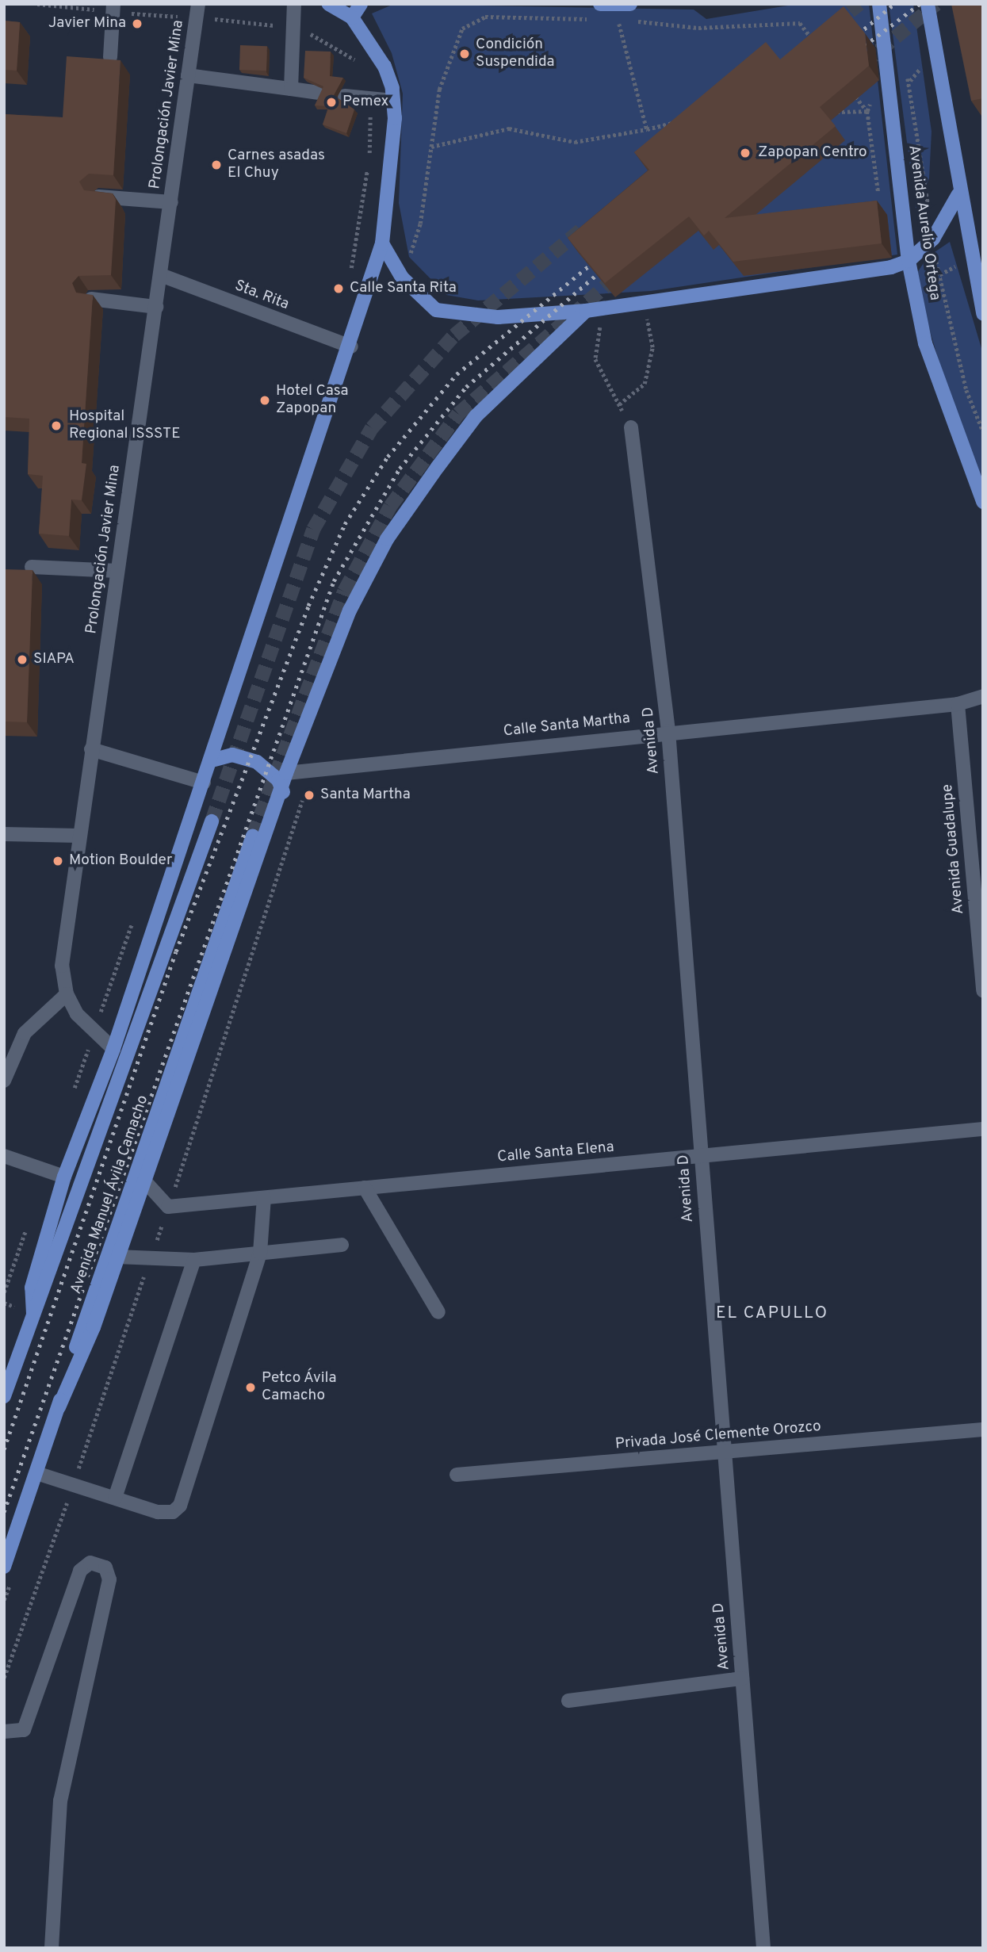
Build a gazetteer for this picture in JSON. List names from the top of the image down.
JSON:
{
  "streets": {
    "main road": ["Avenida Aurelio Ortega", "Avenida Manuel Ávila Camacho"],
    "street": [
      "Prolongación Javier Mina",
      "Sta. Rita",
      "Calle Santa Martha",
      "Avenida D",
      "Avenida Guadalupe",
      "Calle Santa Elena",
      "Privada José Clemente Orozco"
    ]
  },
  "crossings": [
    ["Prolongación Javier Mina", "Sta. Rita"],
    ["Calle Santa Martha", "Avenida D"],
    ["Calle Santa Martha", "Avenida Guadalupe"],
    ["Avenida D", "Calle Santa Elena"],
    ["Avenida D", "Privada José Clemente Orozco"]
  ],
  "districts": ["EL CAPULLO"],
  "places": [
    "Javier Mina",
    "Condición Suspendida",
    "Pemex",
    "Zapopan Centro",
    "Carnes asadas El Chuy",
    "Calle Santa Rita",
    "Hotel Casa Zapopan",
    "Hospital Regional ISSSTE",
    "SIAPA",
    "Santa Martha",
    "Motion Boulder",
    "Petco Ávila Camacho"
  ]
}
